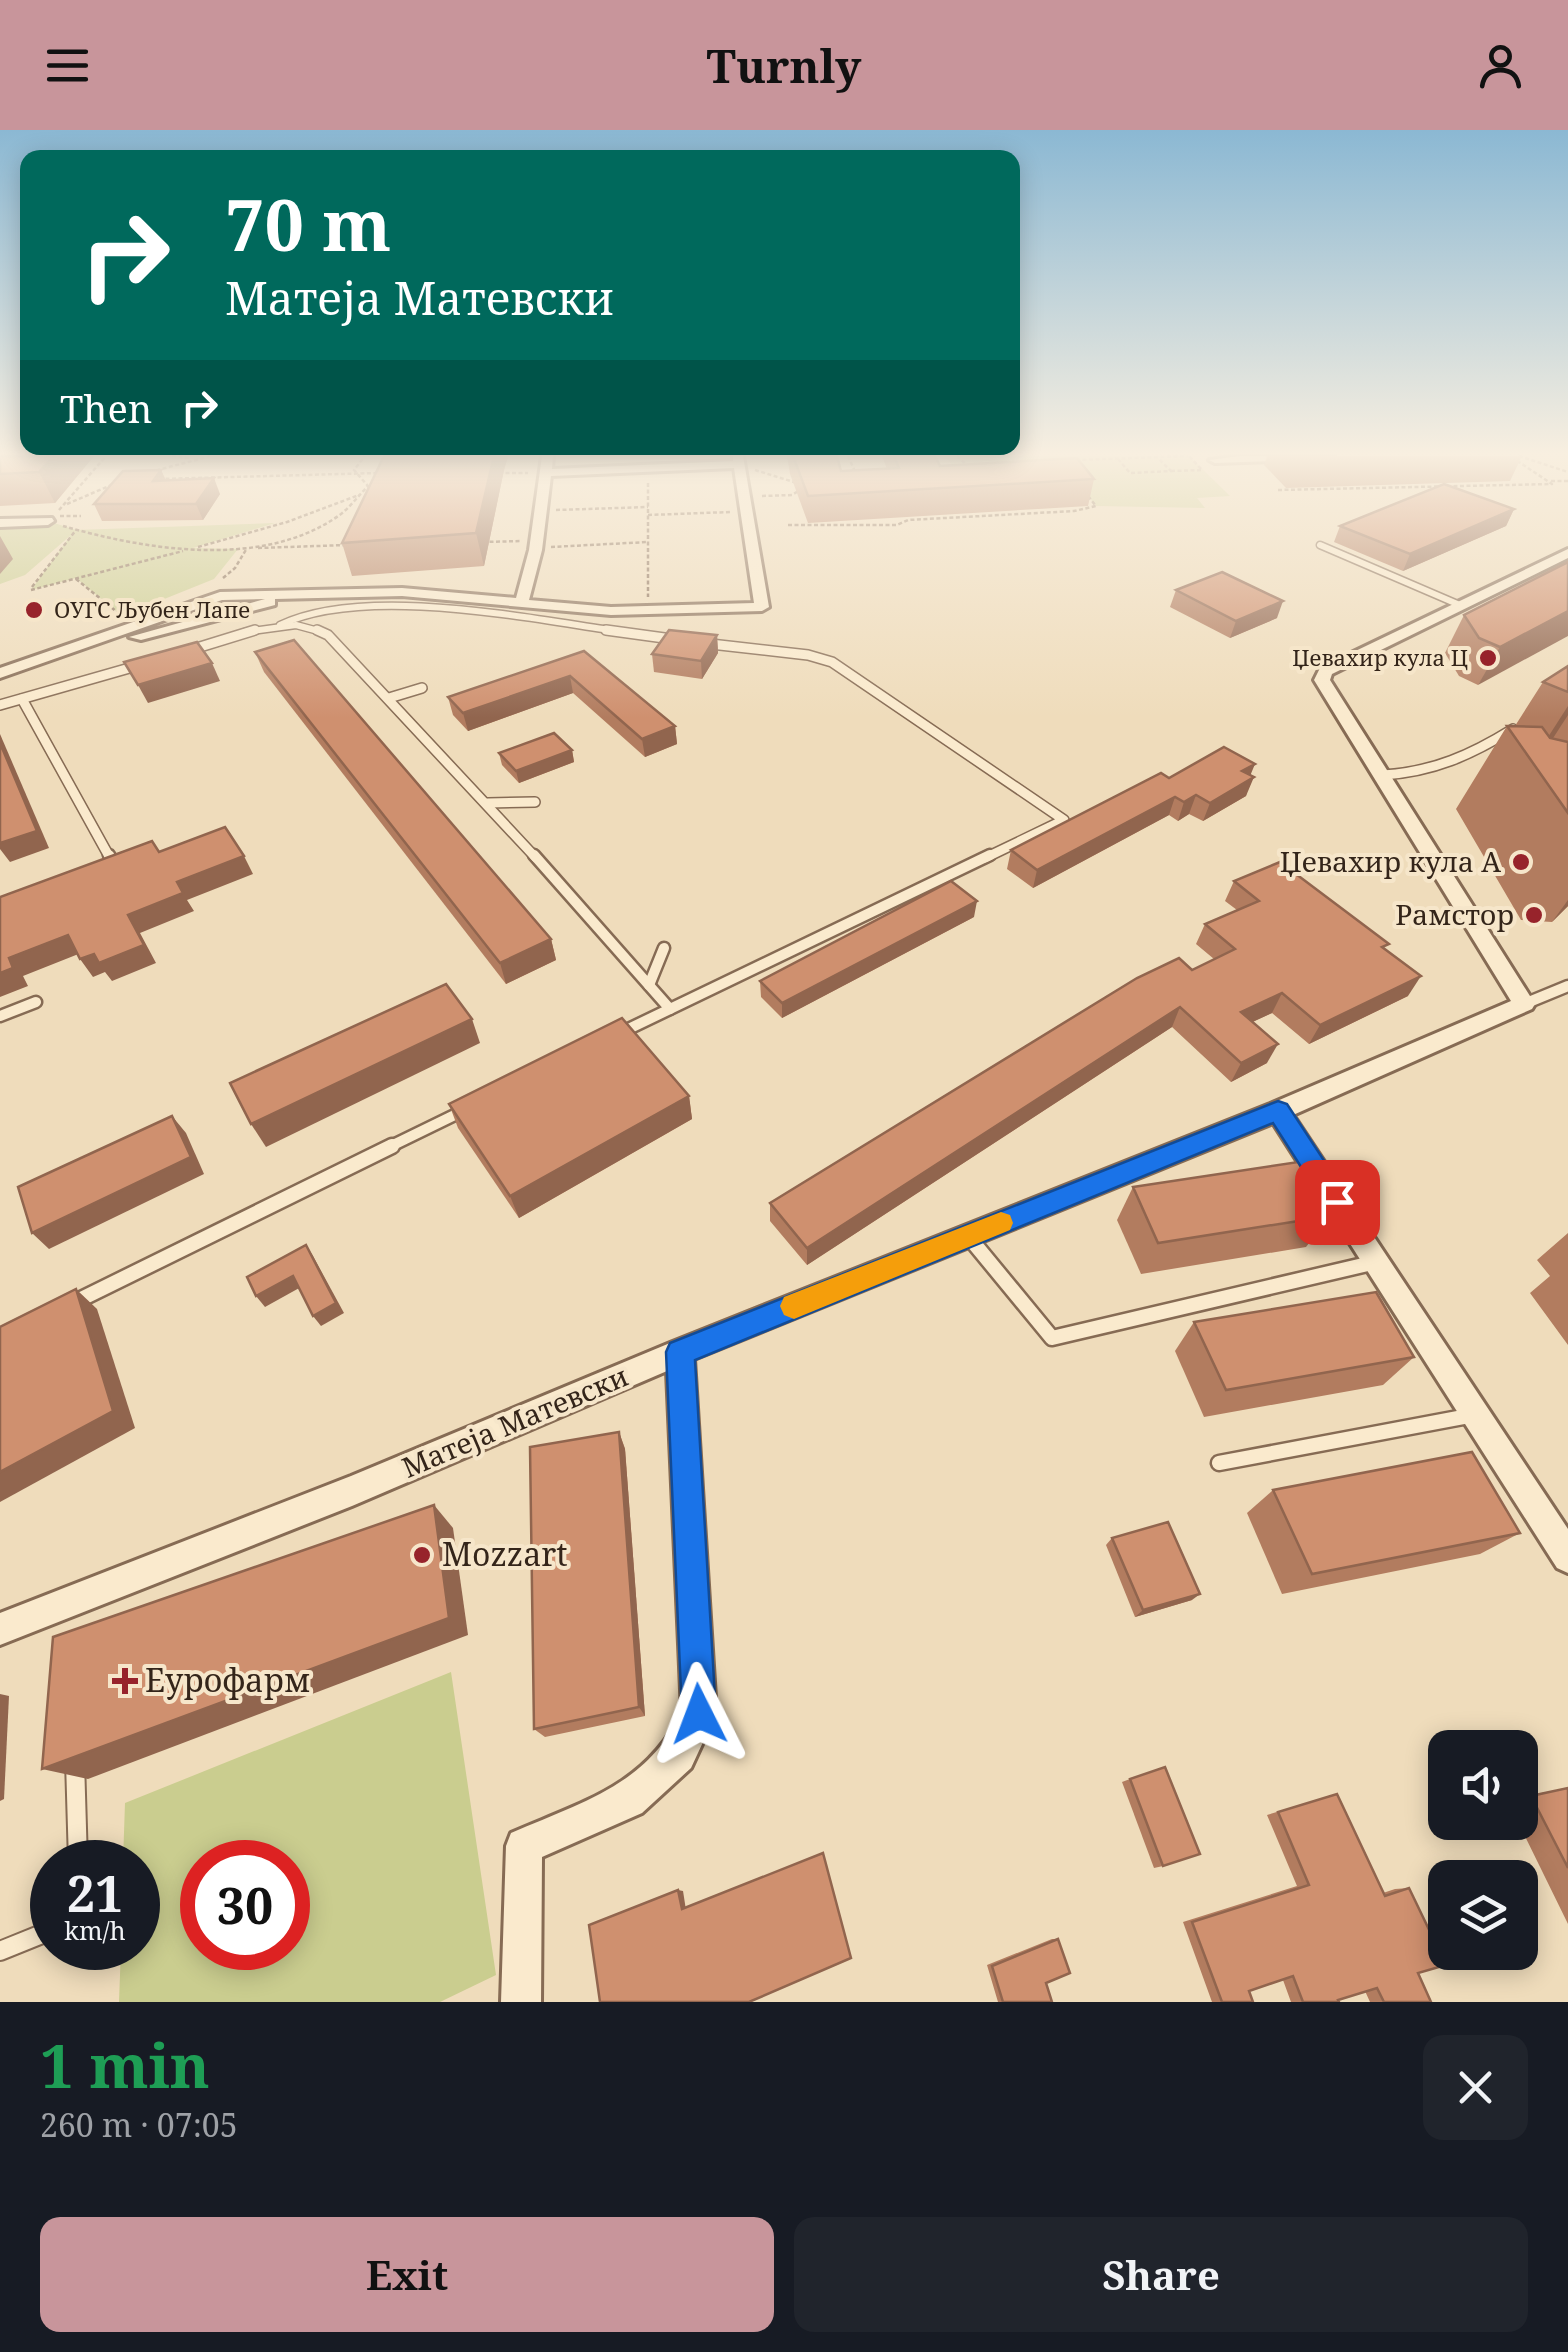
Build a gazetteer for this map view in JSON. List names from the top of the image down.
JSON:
{
  "streets": {
    "street": ["Матеја Матевски"]
  },
  "places": {
    "other": [
      "ОУГС Љубен Лапе",
      "Џевахир кула Ц",
      "Џевахир кула А",
      "Рамстор",
      "Mozzart"
    ],
    "health": ["Еурофарм"]
  },
  "page": {
    "header": "Turnly",
    "turn": ["70 m", "Матеја Матевски"],
    "then": "Then",
    "speed": "21 km/h",
    "limit": "30",
    "heading": ["1 min", "260 m · 07:05"],
    "buttons": ["Exit", "Share"]
  }
}
